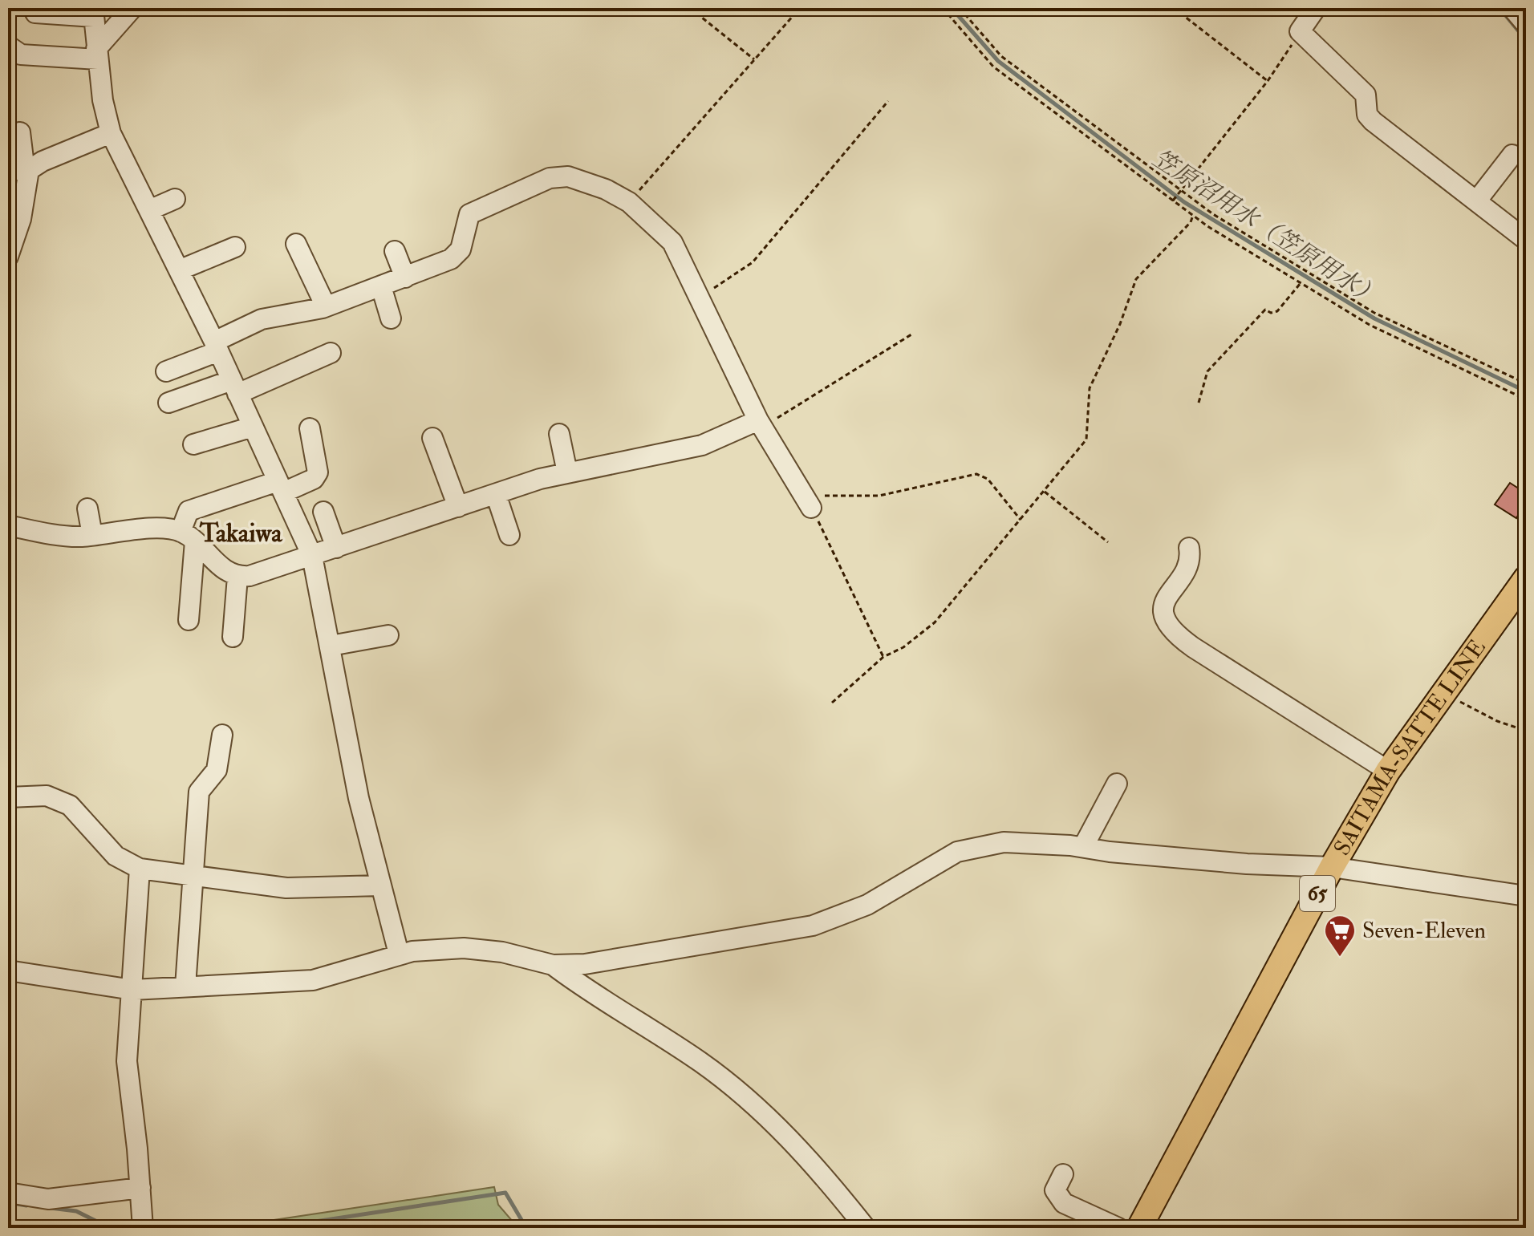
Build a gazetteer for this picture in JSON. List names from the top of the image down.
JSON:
{
  "streets": {
    "main road": ["SAITAMA-SATTE LINE", "65"]
  },
  "districts": ["Takaiwa"],
  "water": ["笠原沼用水（笠原用水）"],
  "places": {
    "supermarket": ["Seven-Eleven"]
  }
}
